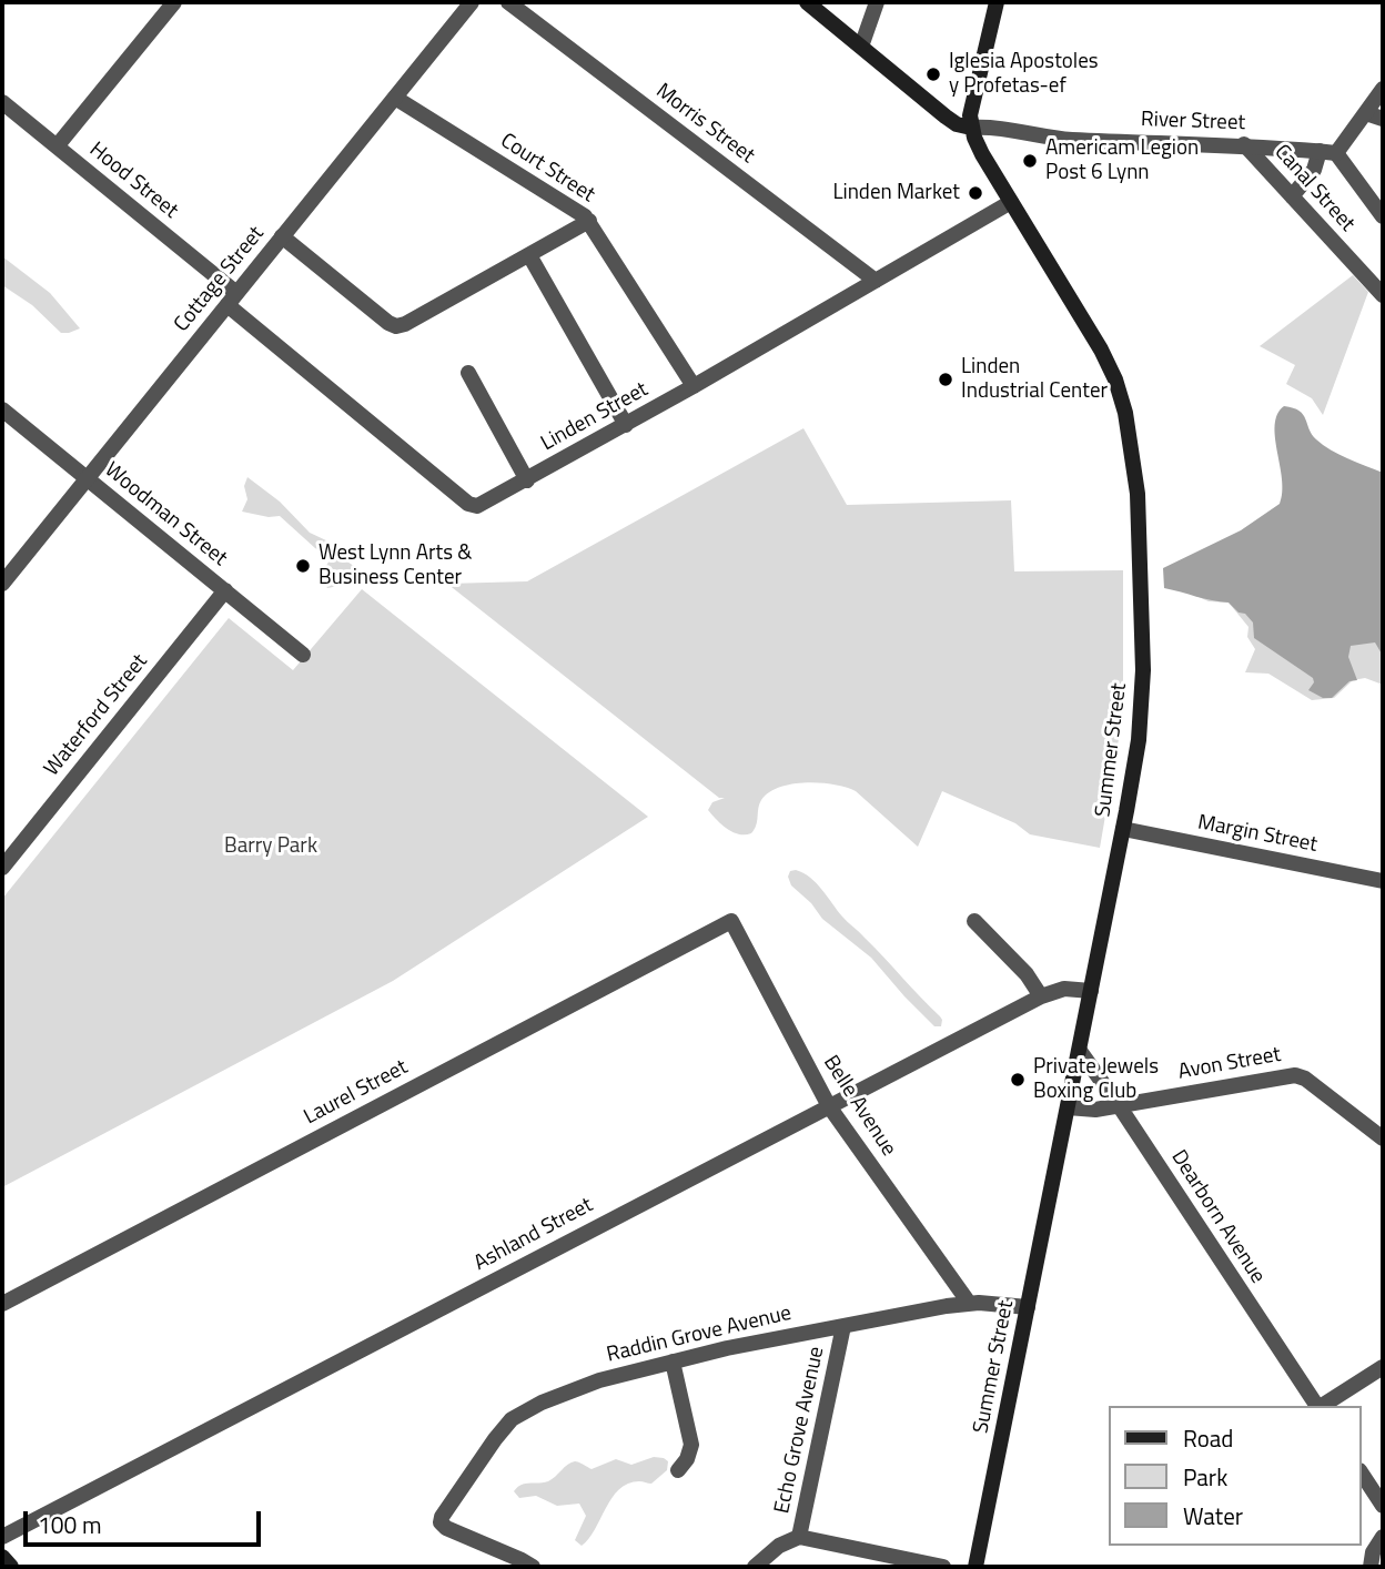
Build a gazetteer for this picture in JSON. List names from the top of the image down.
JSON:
{
  "streets": {
    "main road": ["Summer Street"],
    "street": [
      "River Street",
      "Morris Street",
      "Court Street",
      "Hood Street",
      "Canal Street",
      "Cottage Street",
      "Linden Street",
      "Woodman Street",
      "Waterford Street",
      "Margin Street",
      "Avon Street",
      "Laurel Street",
      "Belle Avenue",
      "Dearborn Avenue",
      "Ashland Street",
      "Raddin Grove Avenue",
      "Echo Grove Avenue"
    ]
  },
  "crossings": [
    ["River Street", "Canal Street"],
    ["River Street", "Summer Street"],
    ["Morris Street", "Linden Street"],
    ["Court Street", "Cottage Street"],
    ["Court Street", "Linden Street"],
    ["Hood Street", "Cottage Street"],
    ["Hood Street", "Linden Street"],
    ["Cottage Street", "Linden Street"],
    ["Cottage Street", "Woodman Street"],
    ["Linden Street", "Summer Street"],
    ["Woodman Street", "Waterford Street"],
    ["Summer Street", "Margin Street"],
    ["Summer Street", "Avon Street"],
    ["Summer Street", "Dearborn Avenue"],
    ["Summer Street", "Ashland Street"],
    ["Summer Street", "Raddin Grove Avenue"],
    ["Avon Street", "Dearborn Avenue"],
    ["Laurel Street", "Belle Avenue"],
    ["Belle Avenue", "Ashland Street"],
    ["Belle Avenue", "Raddin Grove Avenue"],
    ["Raddin Grove Avenue", "Echo Grove Avenue"]
  ],
  "parks": ["Barry Park"],
  "places": [
    "Iglesia Apostoles y Profetas-ef",
    "Americam Legion Post 6 Lynn",
    "Linden Market",
    "Linden Industrial Center",
    "West Lynn Arts & Business Center",
    "Private Jewels Boxing Club"
  ],
  "legend": ["Road", "Park", "Water"],
  "scale_bar": "100 m"
}
